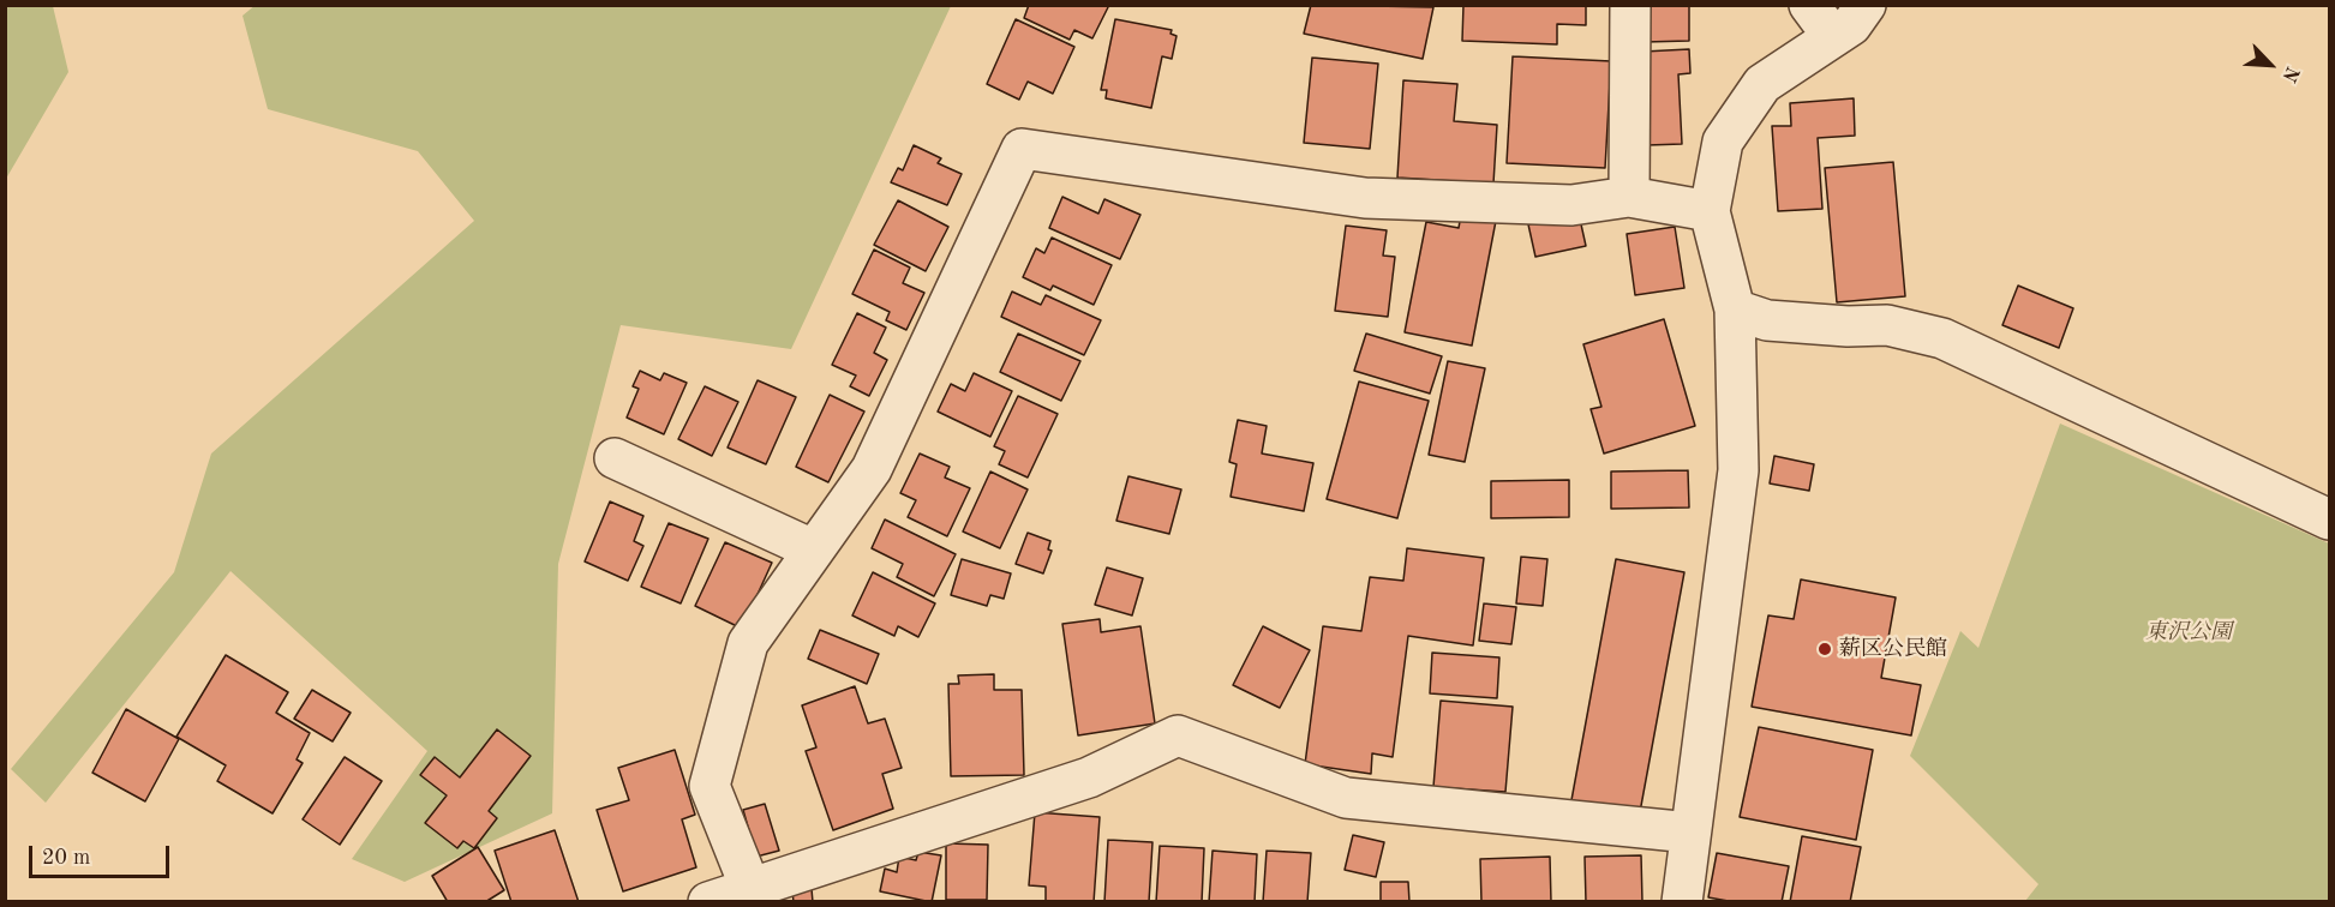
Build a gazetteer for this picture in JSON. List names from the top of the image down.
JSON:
{
  "parks": ["東沢公園"],
  "places": ["薪区公民館"],
  "scale_bar": "20 m",
  "north": "bottom right"
}
